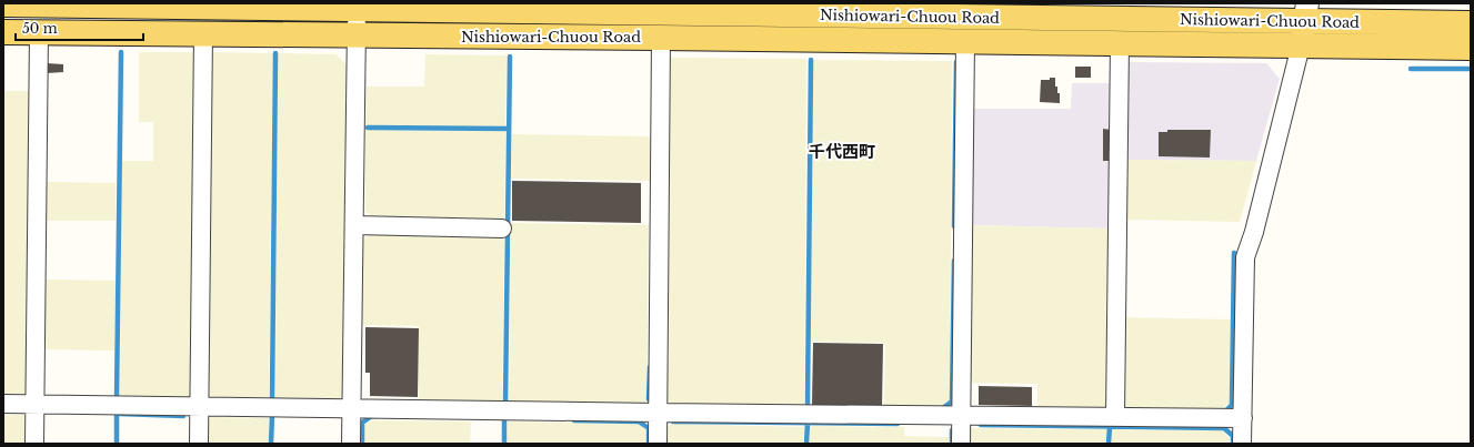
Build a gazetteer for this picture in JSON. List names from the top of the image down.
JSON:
{
  "streets": {
    "main road": ["Nishiowari-Chuou Road"]
  },
  "districts": ["千代西町"],
  "scale_bar": "50 m"
}
